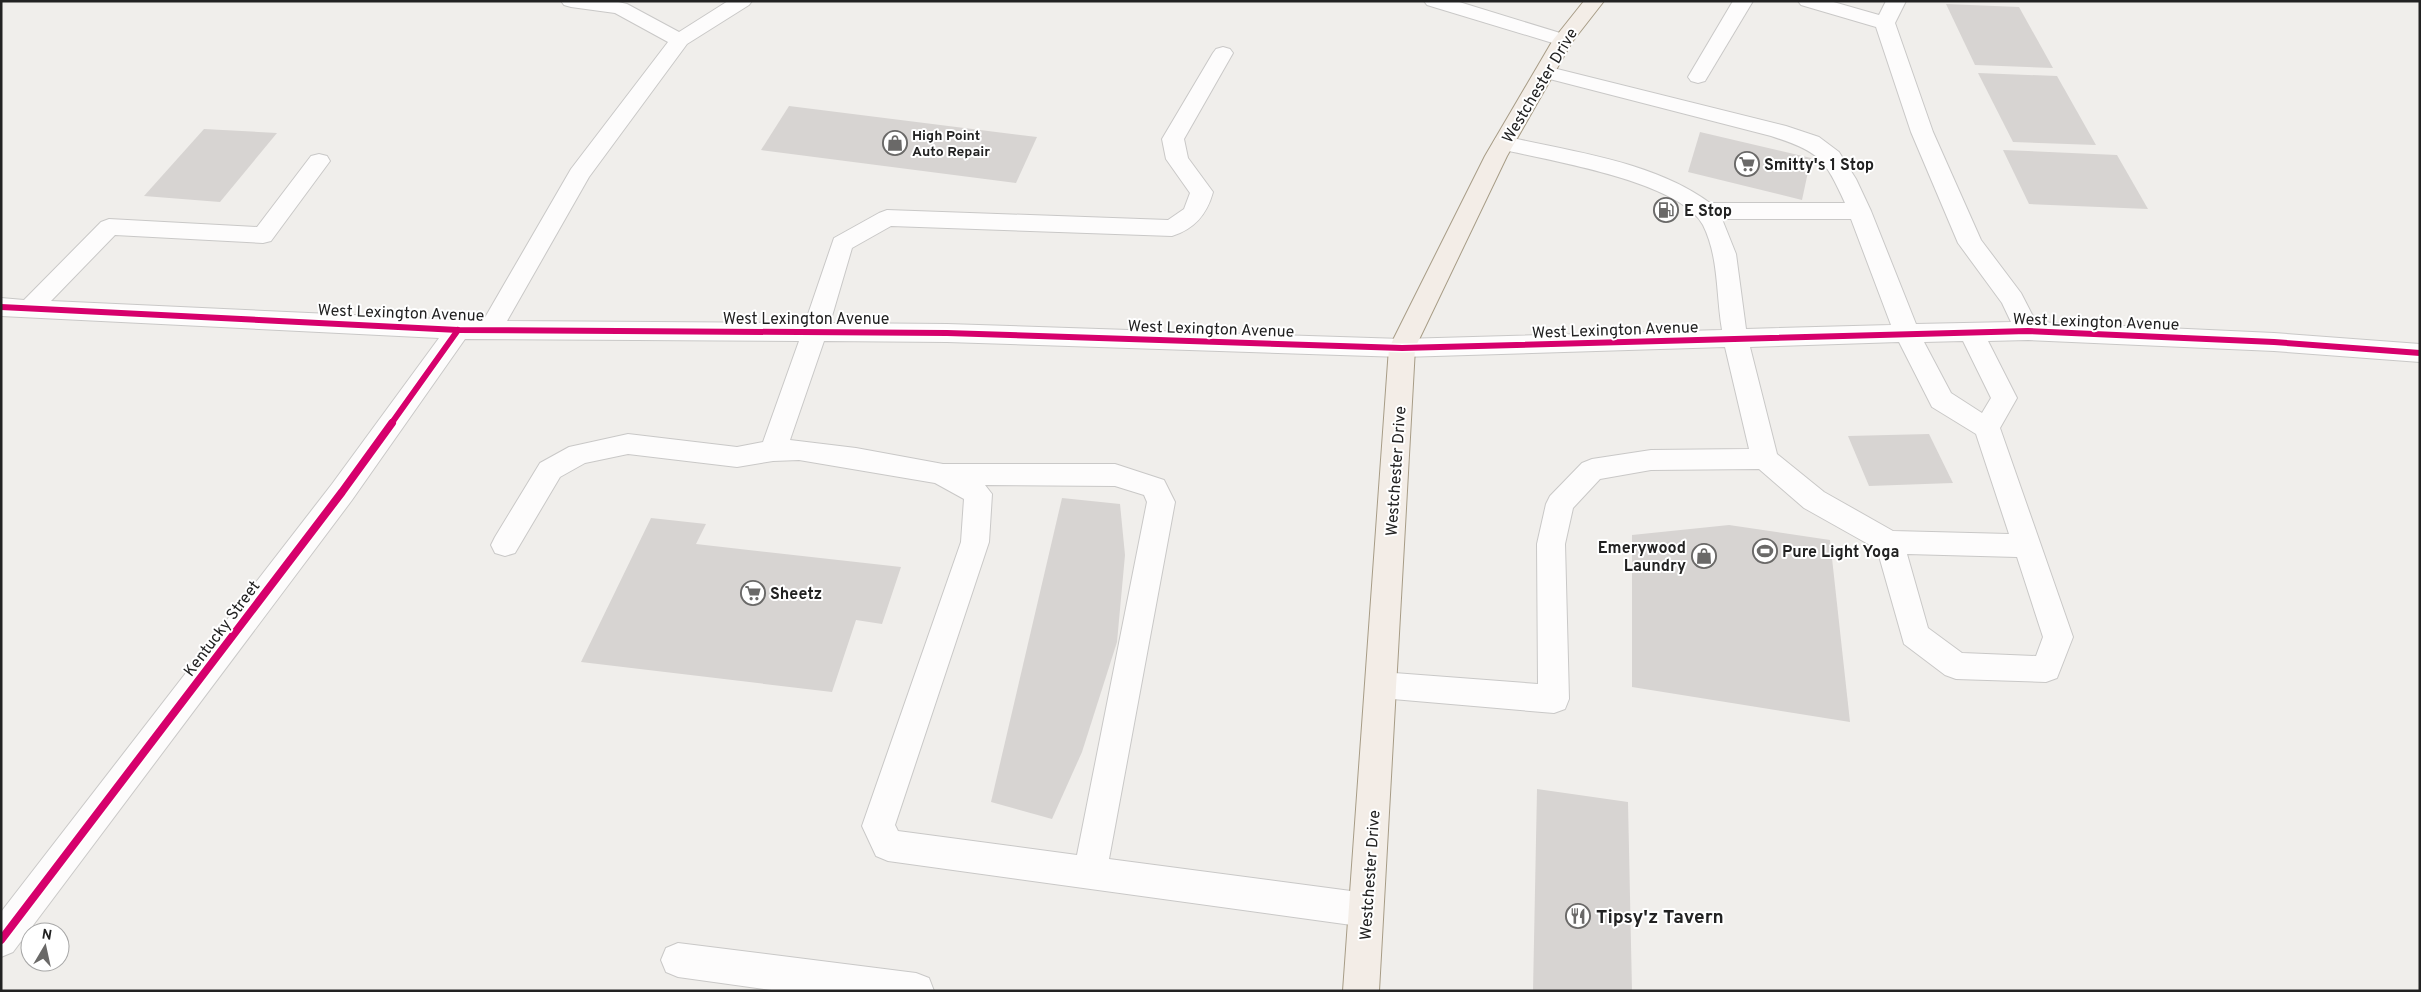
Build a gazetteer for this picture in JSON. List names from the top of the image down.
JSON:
{
  "streets": {
    "main road": ["Westchester Drive"],
    "street": ["West Lexington Avenue", "Kentucky Street"]
  },
  "crossings": [
    ["Westchester Drive", "West Lexington Avenue"],
    ["West Lexington Avenue", "Kentucky Street"]
  ],
  "places": {
    "shop": ["High Point Auto Repair", "Emerywood Laundry"],
    "supermarket": ["Smitty's 1 Stop", "Sheetz"],
    "fuel station": ["E Stop"],
    "sports": ["Pure Light Yoga"],
    "restaurant": ["Tipsy'z Tavern"]
  },
  "north": "top"
}
